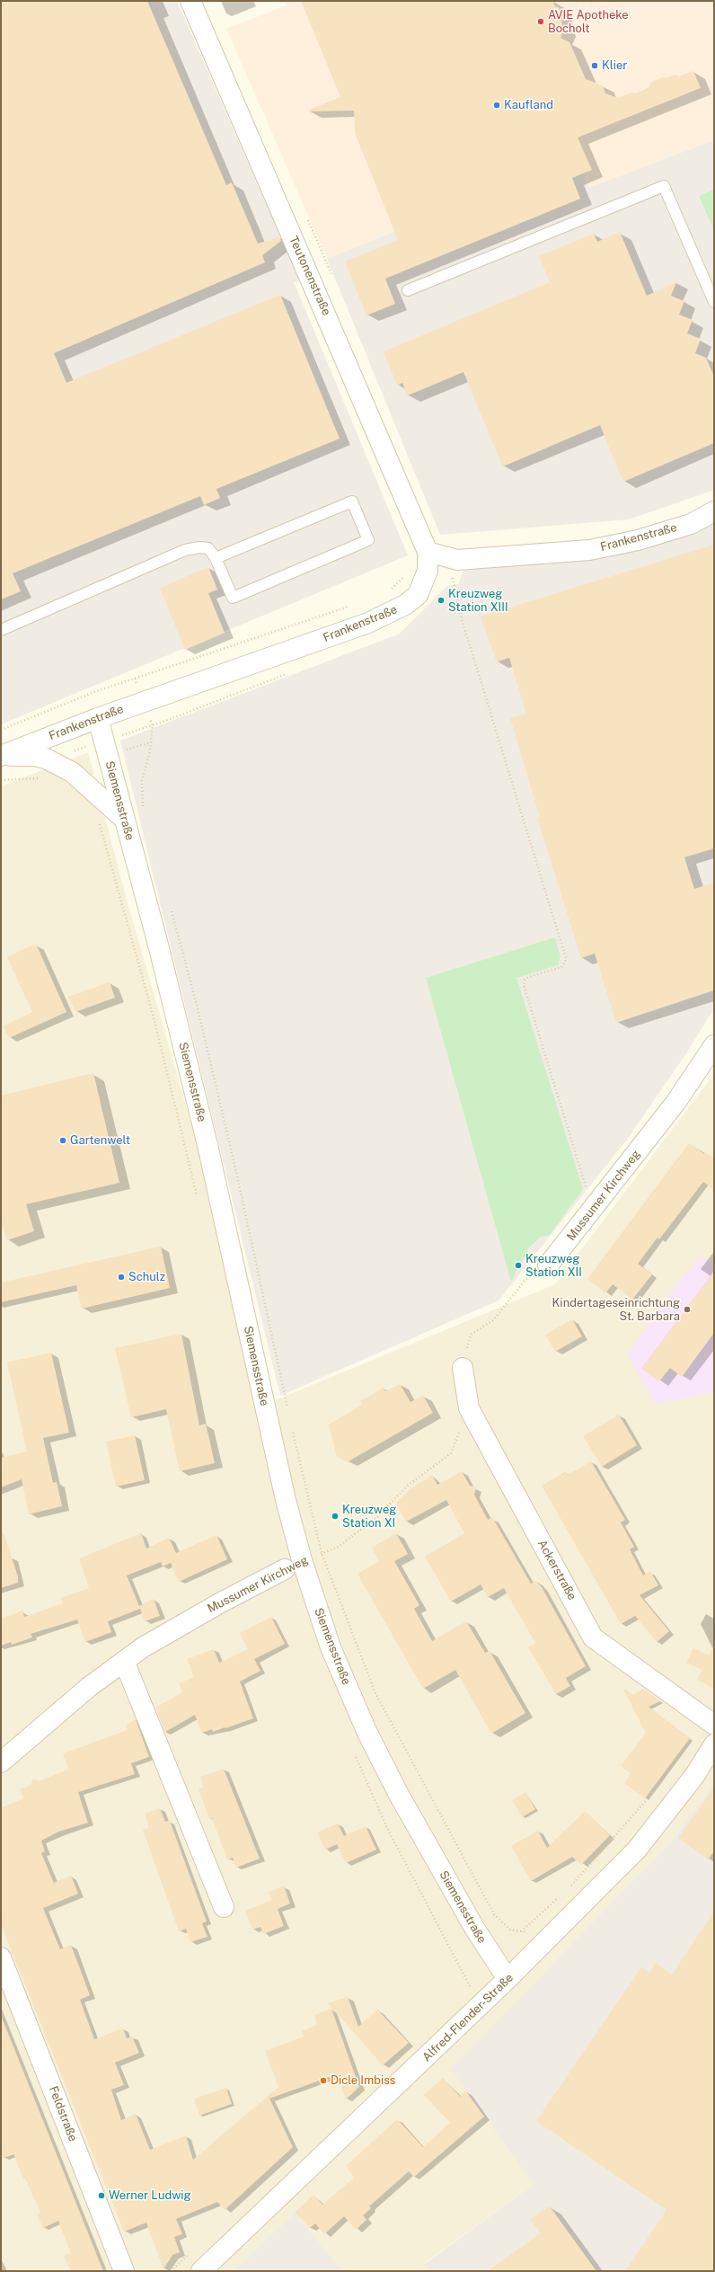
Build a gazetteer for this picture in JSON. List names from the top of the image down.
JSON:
{
  "streets": {
    "street": [
      "Teutonenstraße",
      "Frankenstraße",
      "Siemensstraße",
      "Mussumer Kirchweg",
      "Ackerstraße",
      "Alfred-Flender-Straße",
      "Feldstraße"
    ]
  },
  "crossings": [
    ["Teutonenstraße", "Frankenstraße"],
    ["Frankenstraße", "Siemensstraße"],
    ["Siemensstraße", "Mussumer Kirchweg"],
    ["Siemensstraße", "Alfred-Flender-Straße"],
    ["Mussumer Kirchweg", "Ackerstraße"]
  ],
  "places": [
    "AVIE Apotheke Bocholt",
    "Klier",
    "Kaufland",
    "Kreuzweg Station XIII",
    "Gartenwelt",
    "Kreuzweg Station XII",
    "Schulz",
    "Kindertageseinrichtung St. Barbara",
    "Kreuzweg Station XI",
    "Dicle Imbiss",
    "Werner Ludwig"
  ]
}
